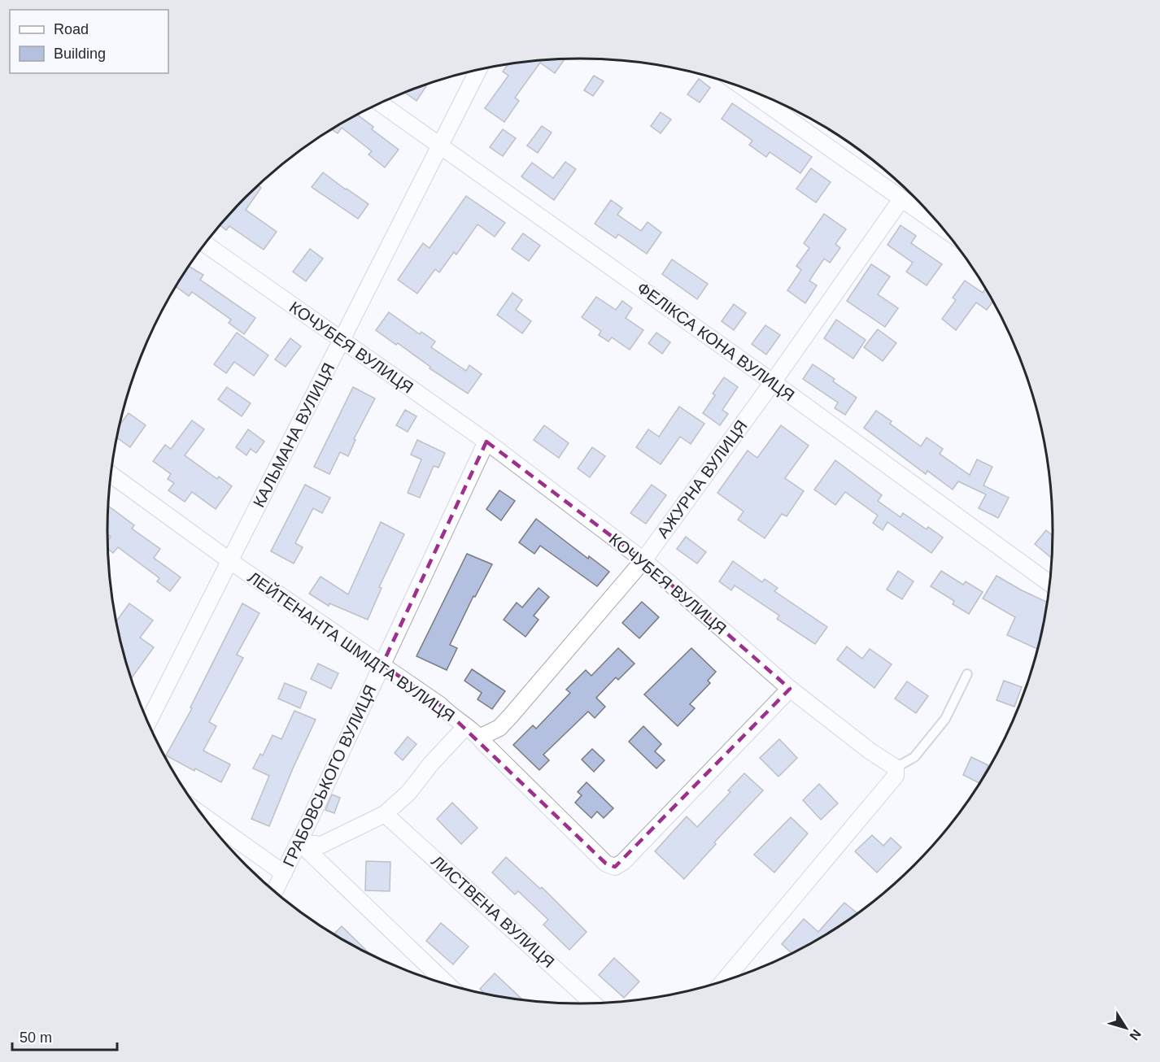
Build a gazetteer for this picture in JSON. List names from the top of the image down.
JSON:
{
  "streets": {
    "street": [
      "ФЕЛІКСА КОНА ВУЛИЦЯ",
      "КОЧУБЕЯ ВУЛИЦЯ",
      "КАЛЬМАНА ВУЛИЦЯ",
      "АЖУРНА ВУЛИЦЯ",
      "ЛЕЙТЕНАНТА ШМІДТА ВУЛИЦЯ",
      "ГРАБОВСЬКОГО ВУЛИЦЯ",
      "ЛИСТВЕНА ВУЛИЦЯ"
    ]
  },
  "crossings": [
    ["ФЕЛІКСА КОНА ВУЛИЦЯ", "КАЛЬМАНА ВУЛИЦЯ"],
    ["ФЕЛІКСА КОНА ВУЛИЦЯ", "АЖУРНА ВУЛИЦЯ"],
    ["КОЧУБЕЯ ВУЛИЦЯ", "КАЛЬМАНА ВУЛИЦЯ"],
    ["КОЧУБЕЯ ВУЛИЦЯ", "АЖУРНА ВУЛИЦЯ"],
    ["КОЧУБЕЯ ВУЛИЦЯ", "ЛЕЙТЕНАНТА ШМІДТА ВУЛИЦЯ"],
    ["КОЧУБЕЯ ВУЛИЦЯ", "ГРАБОВСЬКОГО ВУЛИЦЯ"],
    ["КАЛЬМАНА ВУЛИЦЯ", "ЛЕЙТЕНАНТА ШМІДТА ВУЛИЦЯ"],
    ["АЖУРНА ВУЛИЦЯ", "ЛЕЙТЕНАНТА ШМІДТА ВУЛИЦЯ"],
    ["ЛЕЙТЕНАНТА ШМІДТА ВУЛИЦЯ", "ГРАБОВСЬКОГО ВУЛИЦЯ"]
  ],
  "legend": ["Road", "Building"],
  "scale_bar": "50 m",
  "north": "bottom right"
}
